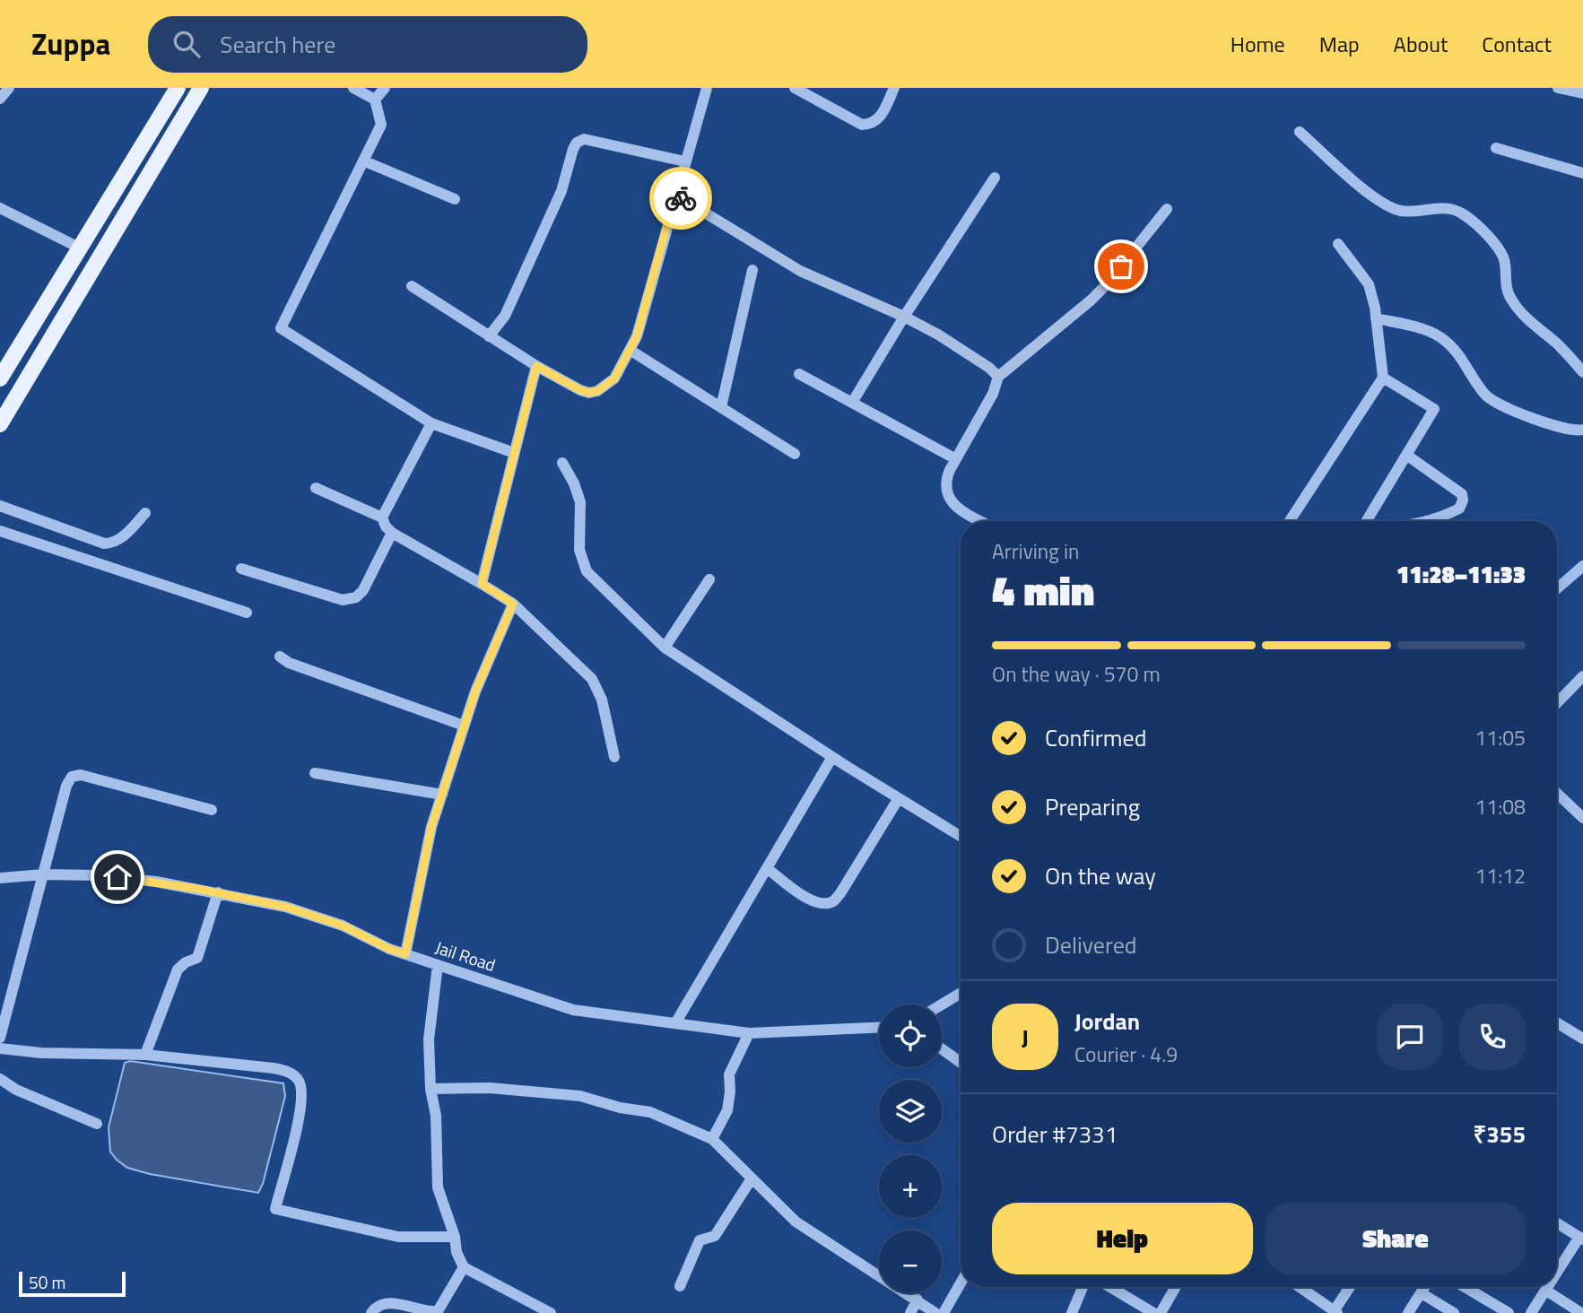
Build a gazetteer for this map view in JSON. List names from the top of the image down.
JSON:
{
  "streets": {
    "street": ["Jail Road"]
  },
  "scale_bar": "50 m",
  "page": {
    "header": "Zuppa",
    "search": "Search here",
    "nav": [
      "Home",
      "Map",
      "About",
      "Contact"
    ],
    "heading": ["4 min", "Arriving in", "11:28–11:33"],
    "panel": [
      "Jordan",
      "Courier · 4.9",
      "Order #7331",
      "₹355"
    ],
    "bar": "On the way · 570 m",
    "list": [
      ["Confirmed", "11:05"],
      ["Preparing", "11:08"],
      ["On the way", "11:12"],
      "Delivered"
    ],
    "round": "J",
    "map_buttons": ["+", "−"],
    "buttons": ["Help", "Share"],
    "scale": "50 m"
  }
}
